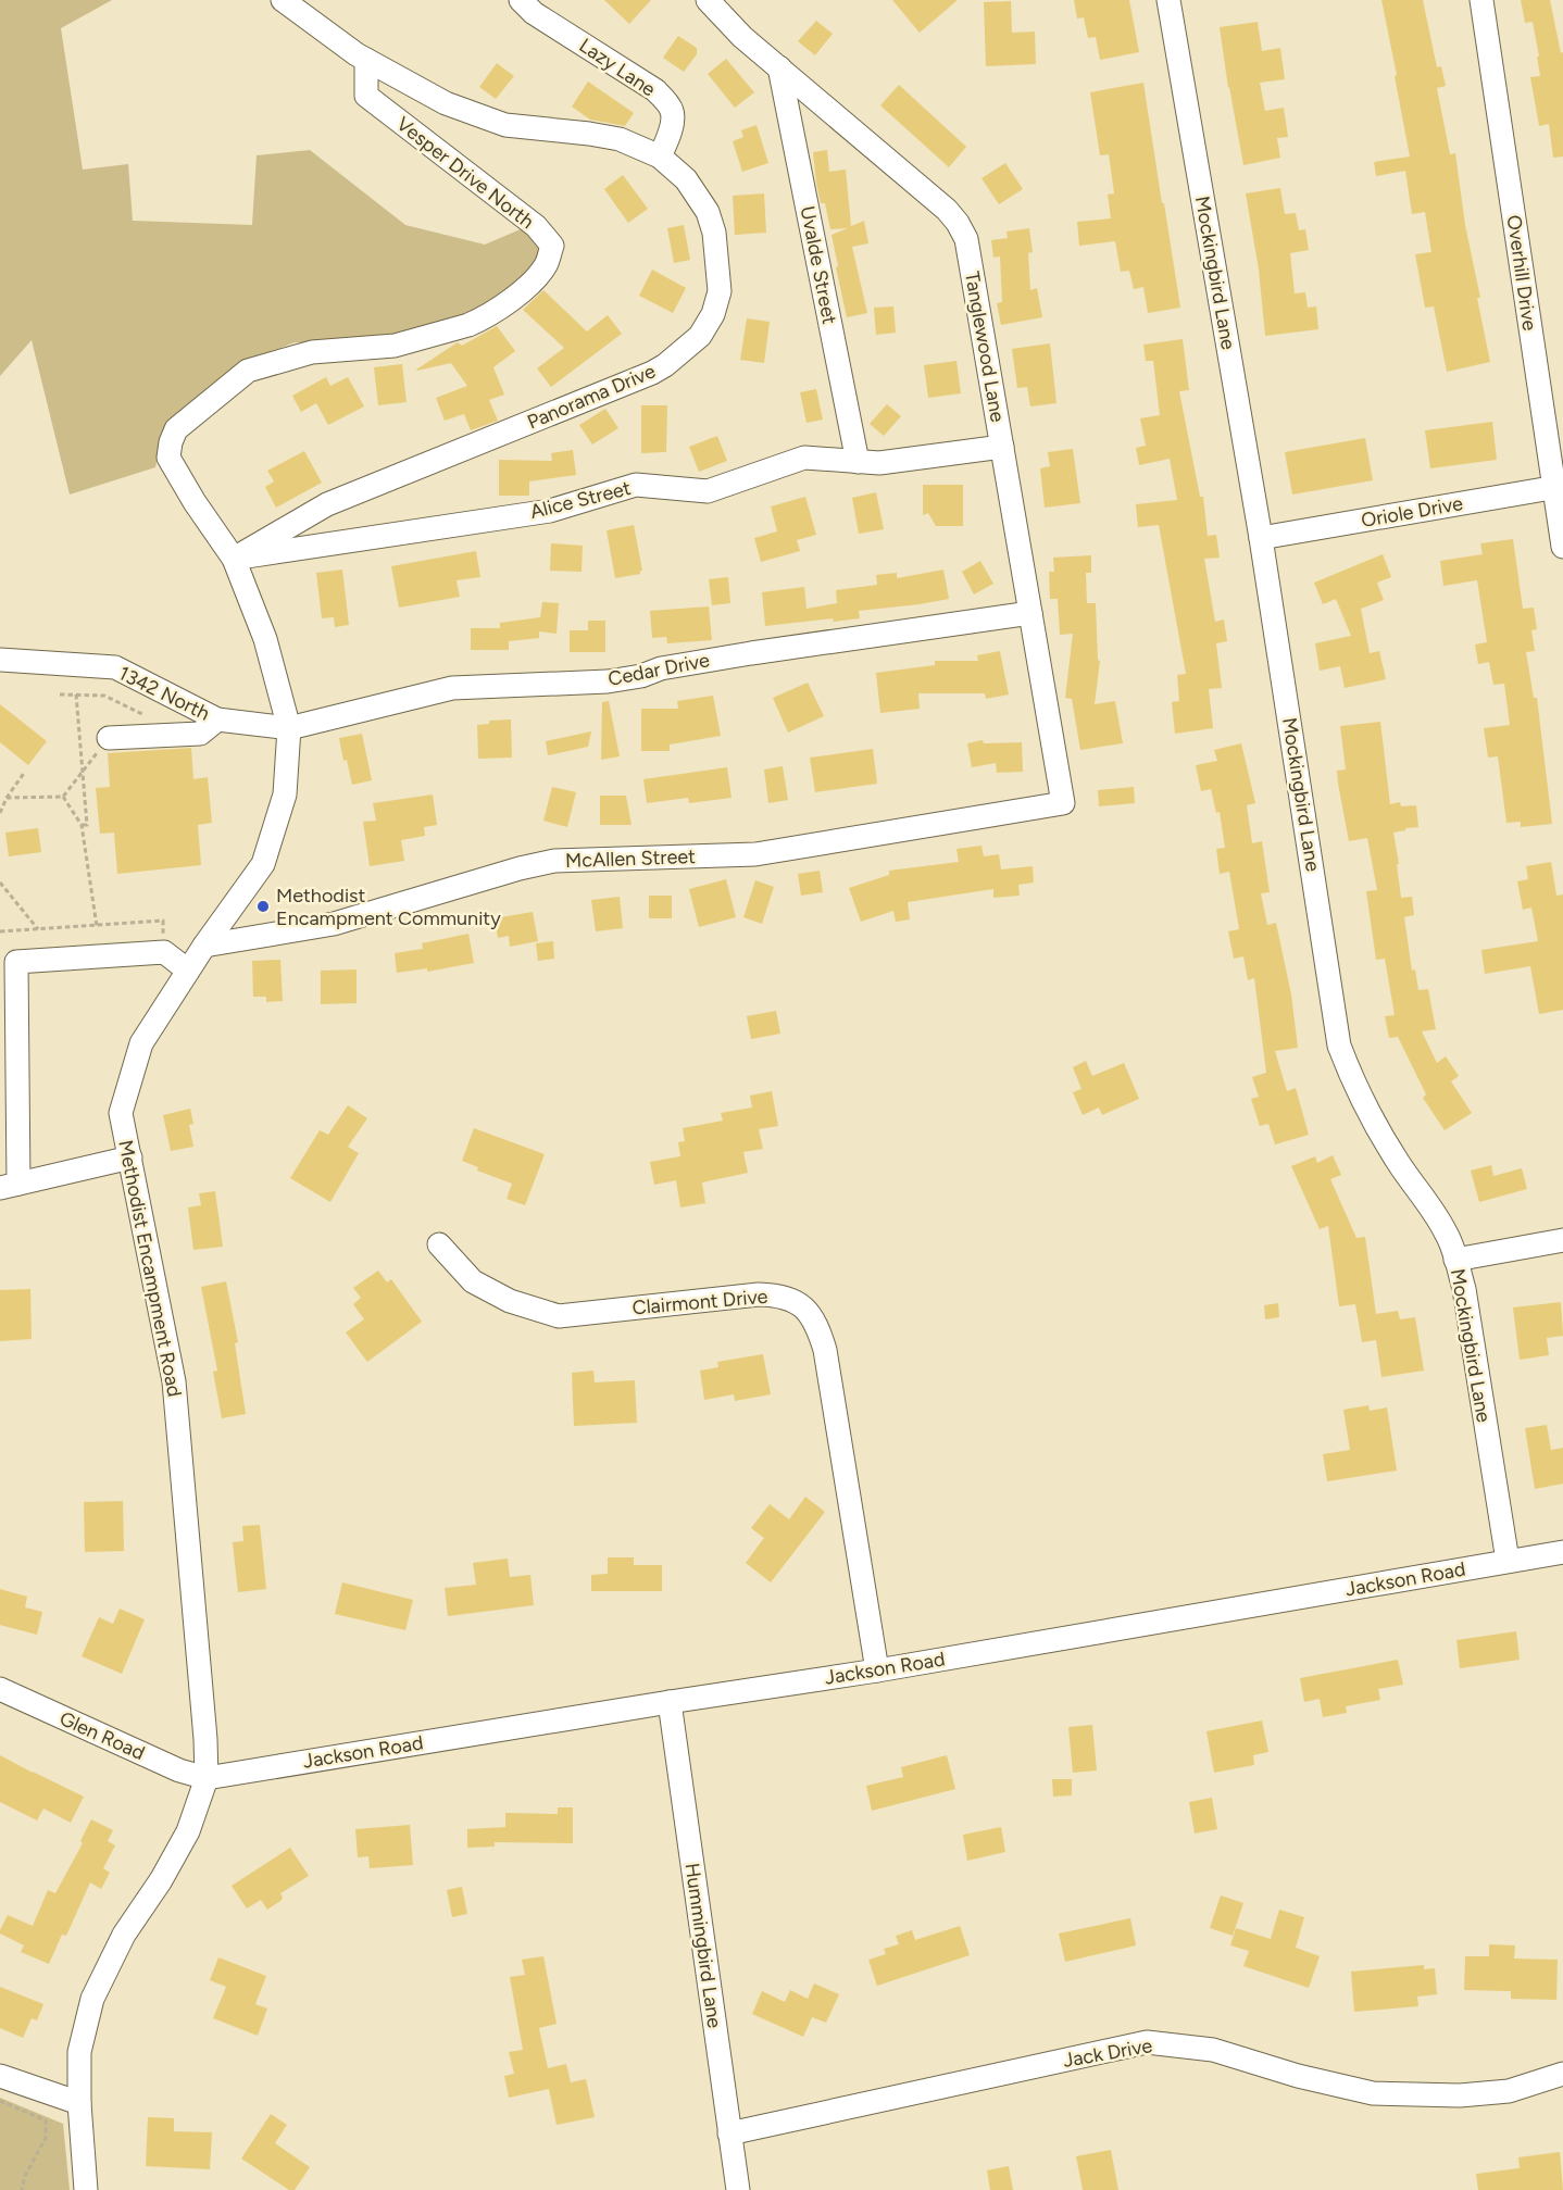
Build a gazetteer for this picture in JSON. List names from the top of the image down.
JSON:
{
  "streets": {
    "street": [
      "Lazy Lane",
      "Vesper Drive North",
      "Uvalde Street",
      "Mockingbird Lane",
      "Overhill Drive",
      "Tanglewood Lane",
      "Panorama Drive",
      "Alice Street",
      "Oriole Drive",
      "Cedar Drive",
      "1342 North",
      "McAllen Street",
      "Methodist Encampment Road",
      "Clairmont Drive",
      "Jackson Road",
      "Glen Road",
      "Hummingbird Lane",
      "Jack Drive"
    ]
  },
  "crossings": [
    ["Lazy Lane", "Panorama Drive"],
    ["Vesper Drive North", "Panorama Drive"],
    ["Vesper Drive North", "Methodist Encampment Road"],
    ["Uvalde Street", "Tanglewood Lane"],
    ["Uvalde Street", "Alice Street"],
    ["Mockingbird Lane", "Oriole Drive"],
    ["Mockingbird Lane", "Jackson Road"],
    ["Overhill Drive", "Oriole Drive"],
    ["Tanglewood Lane", "Alice Street"],
    ["Tanglewood Lane", "Cedar Drive"],
    ["Tanglewood Lane", "McAllen Street"],
    ["Panorama Drive", "Alice Street"],
    ["Panorama Drive", "Methodist Encampment Road"],
    ["Alice Street", "Methodist Encampment Road"],
    ["Cedar Drive", "1342 North"],
    ["Cedar Drive", "Methodist Encampment Road"],
    ["1342 North", "Methodist Encampment Road"],
    ["McAllen Street", "Methodist Encampment Road"],
    ["Methodist Encampment Road", "Jackson Road"],
    ["Methodist Encampment Road", "Glen Road"],
    ["Clairmont Drive", "Jackson Road"],
    ["Jackson Road", "Glen Road"],
    ["Jackson Road", "Hummingbird Lane"],
    ["Hummingbird Lane", "Jack Drive"]
  ],
  "places": ["Methodist Encampment Community"]
}
